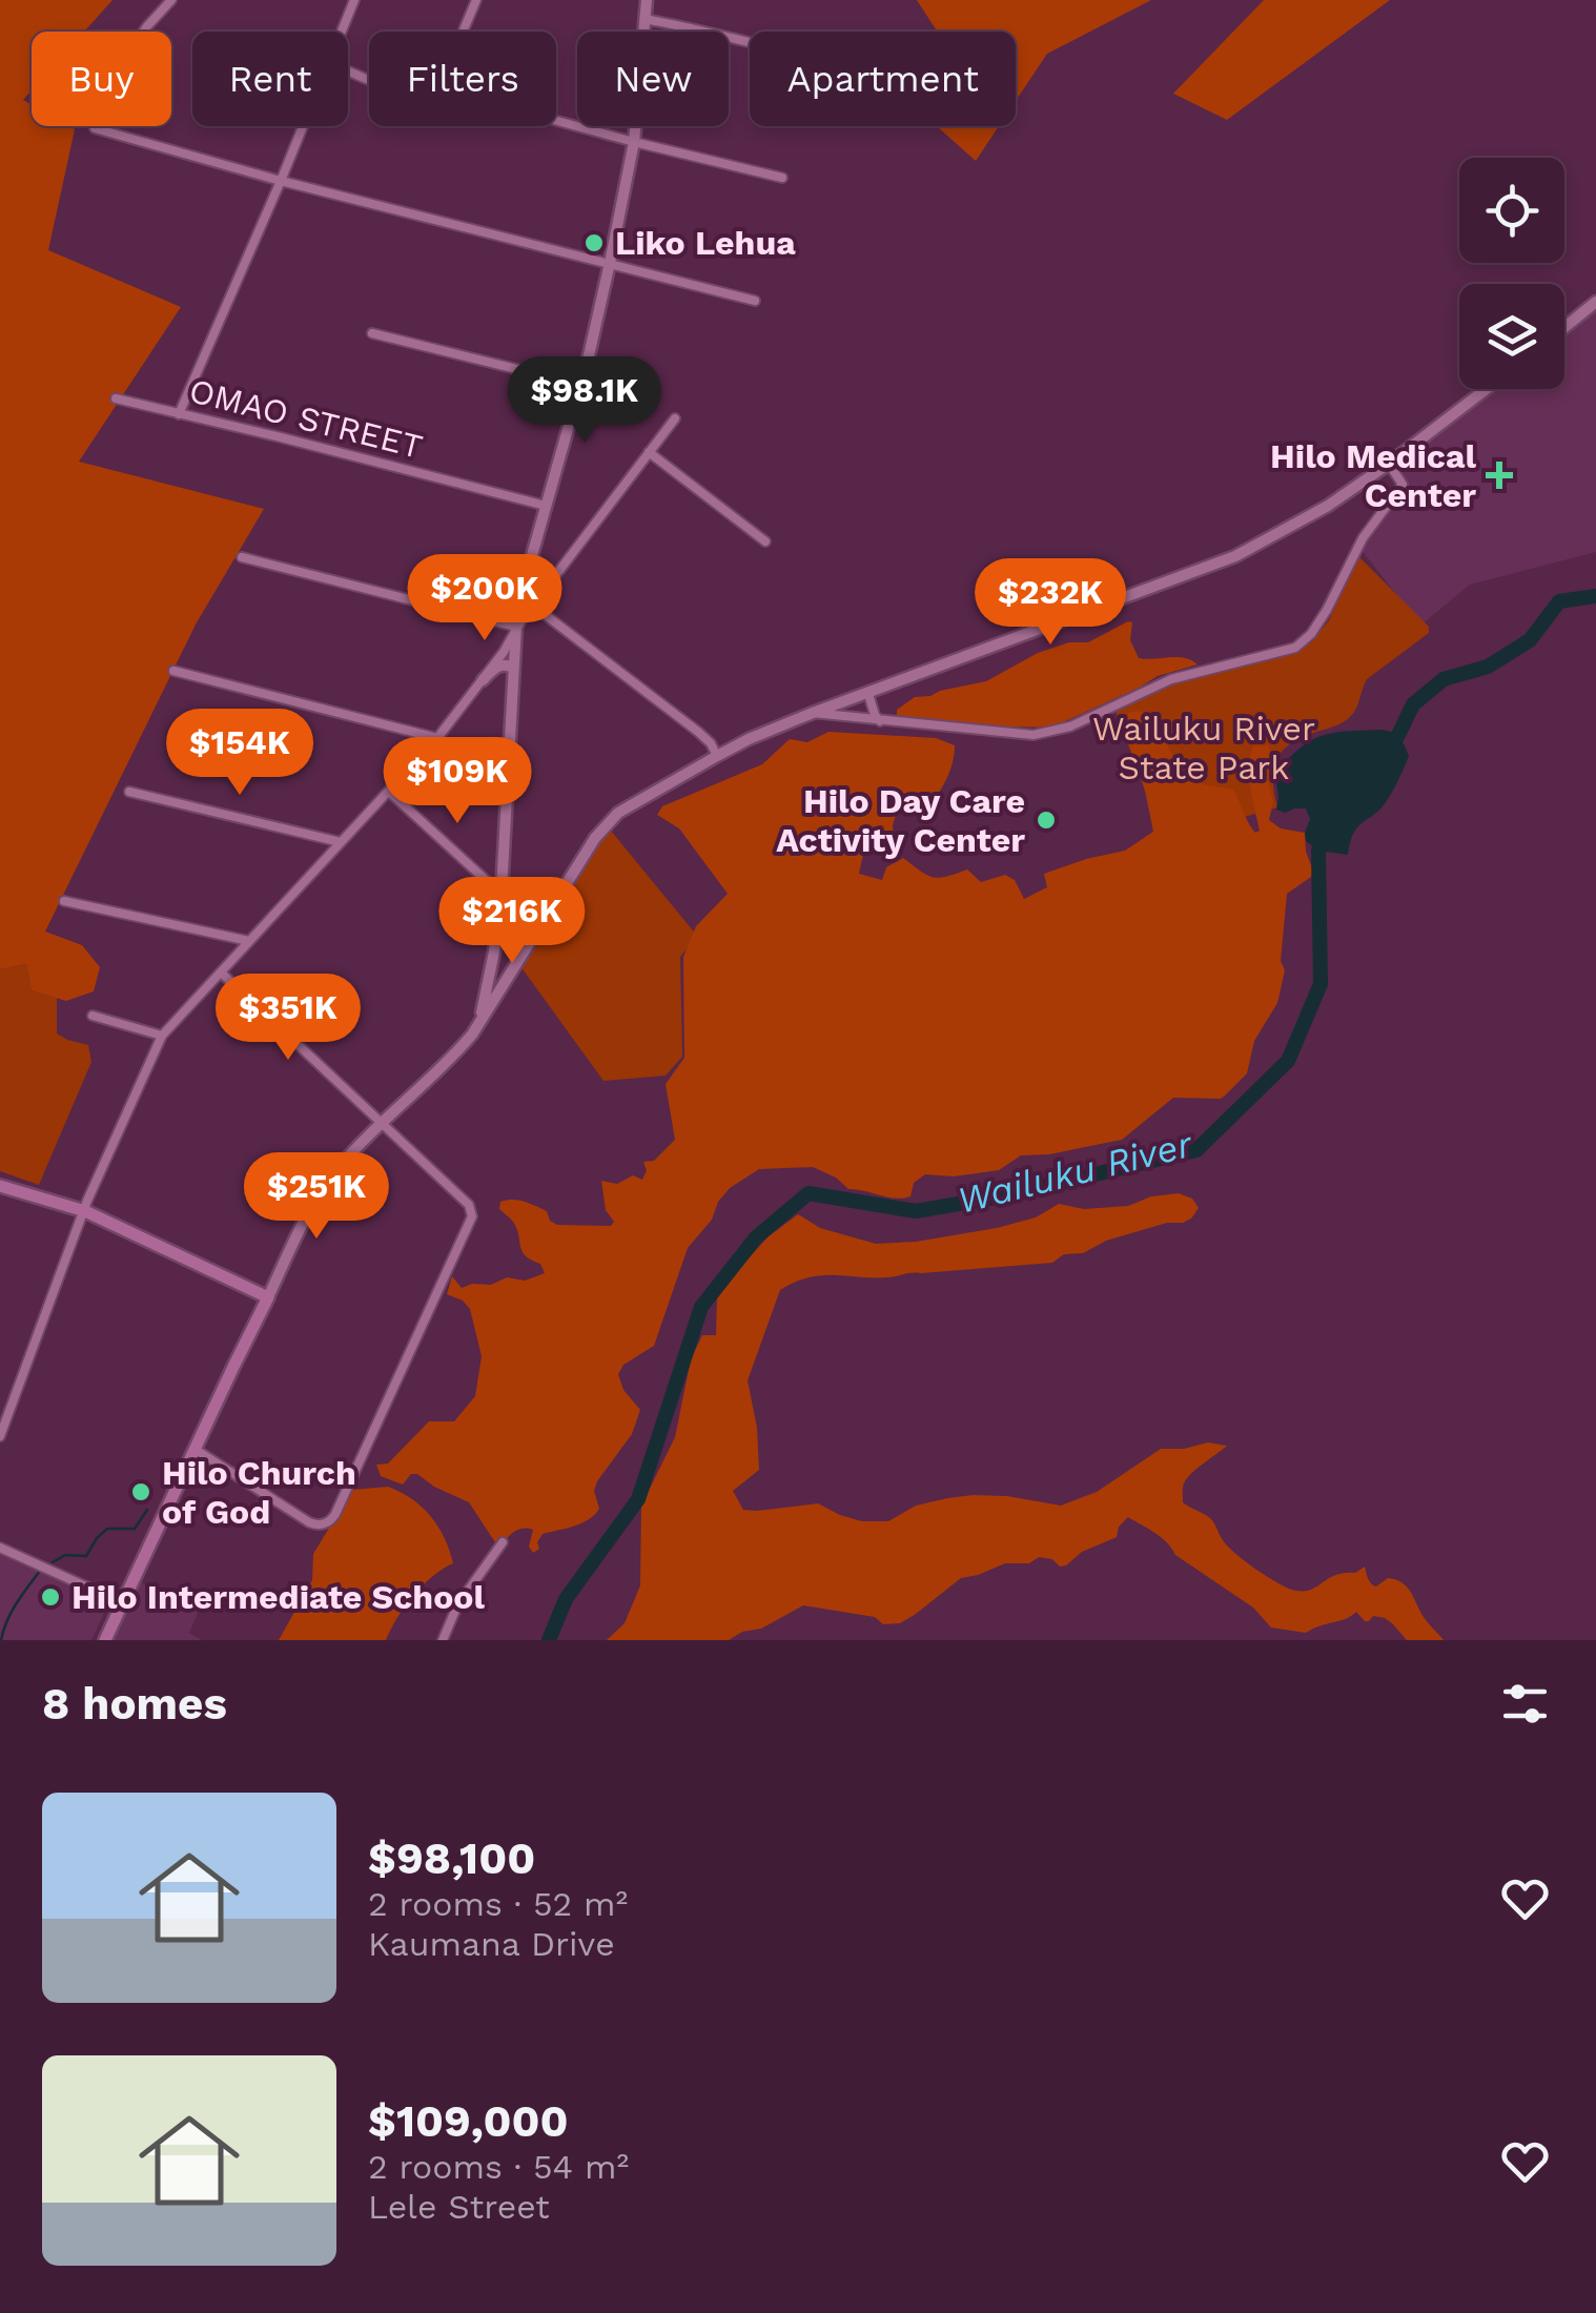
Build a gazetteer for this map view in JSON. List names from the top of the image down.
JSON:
{
  "streets": {
    "street": ["OMAO STREET"]
  },
  "water": ["Wailuku River"],
  "parks": ["Wailuku River State Park"],
  "places": {
    "other": [
      "Liko Lehua",
      "Hilo Day Care Activity Center",
      "Hilo Church of God",
      "Hilo Intermediate School"
    ],
    "health": ["Hilo Medical Center"]
  },
  "page": {
    "chip": [
      "Buy",
      "Rent",
      "Filters",
      "New",
      "Apartment"
    ],
    "price": [
      "$98.1K",
      "$200K",
      "$232K",
      "$154K",
      "$109K",
      "$216K",
      "$351K",
      "$251K"
    ],
    "heading": "8 homes",
    "list": [
      {
        "name": "$98,100",
        "note": "2 rooms · 52 m² · Kaumana Drive"
      },
      {
        "name": "$109,000",
        "note": "2 rooms · 54 m² · Lele Street"
      }
    ]
  }
}
